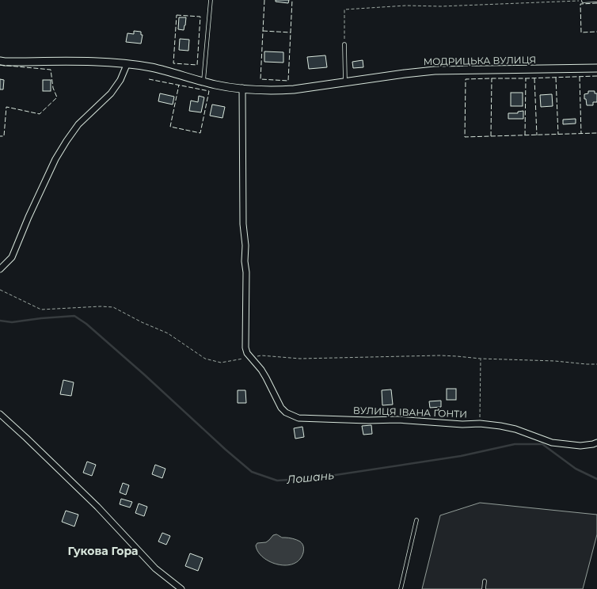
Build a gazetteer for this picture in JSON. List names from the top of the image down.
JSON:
{
  "streets": {
    "street": ["МОДРИЦЬКА ВУЛИЦЯ", "ВУЛИЦЯ ІВАНА ҐОНТИ"]
  },
  "districts": ["Гукова Гора"],
  "water": ["Лошань"]
}
